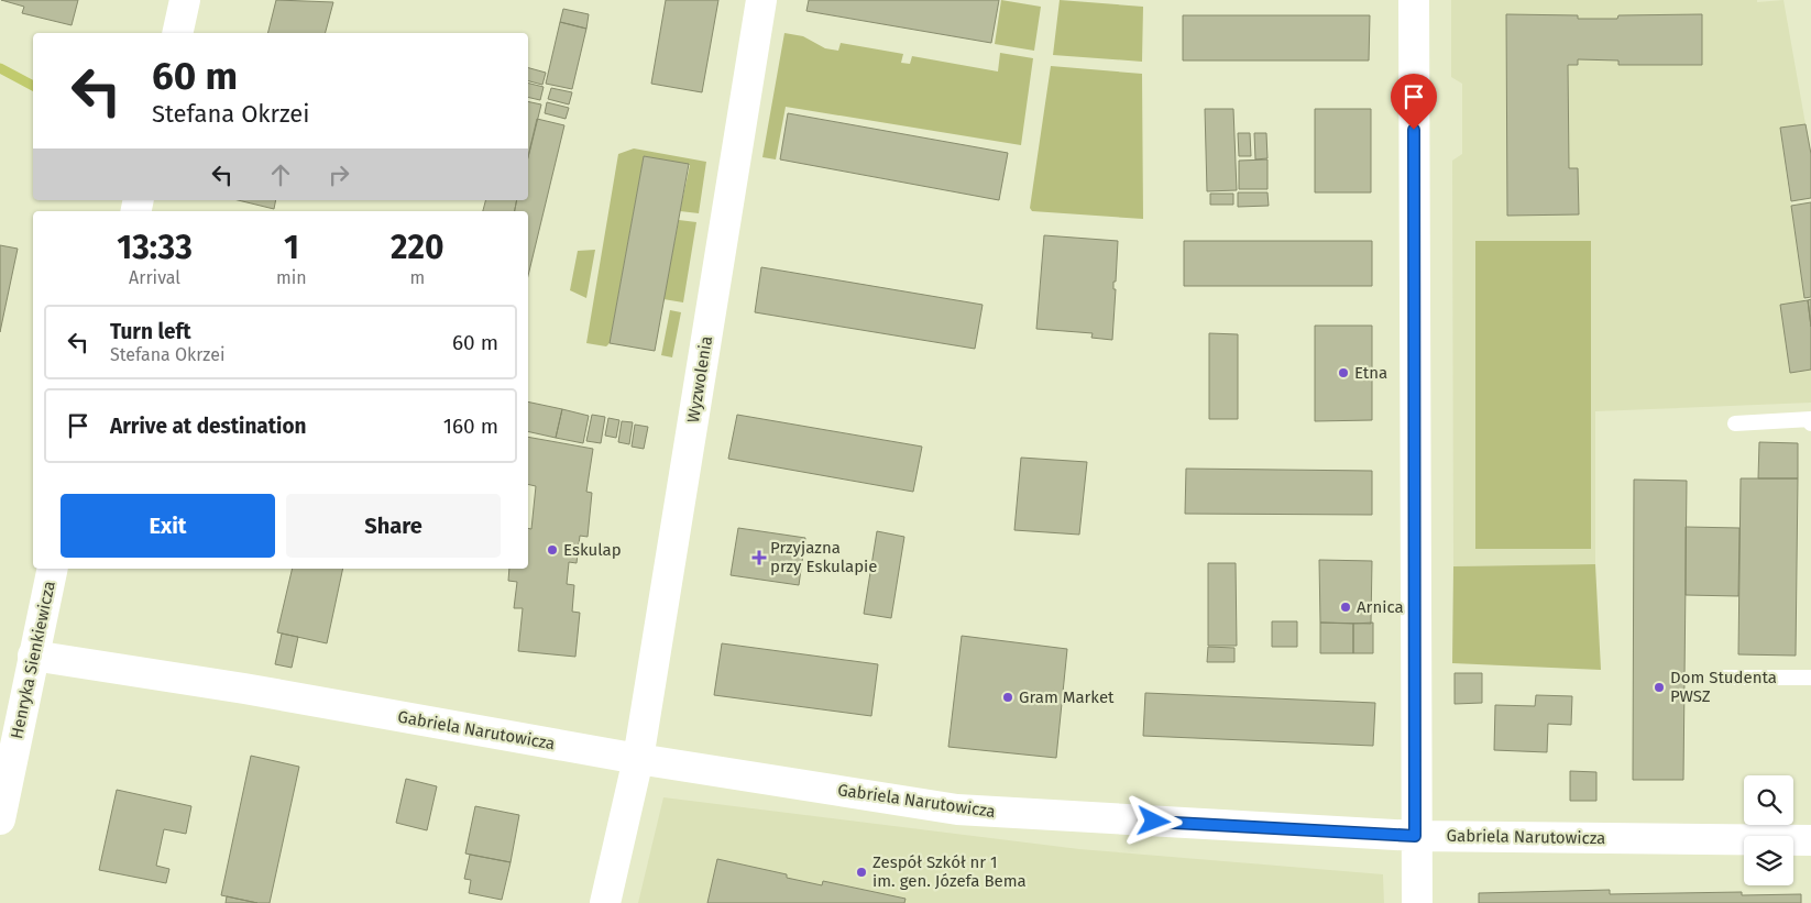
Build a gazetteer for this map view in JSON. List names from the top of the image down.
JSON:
{
  "streets": {
    "street": ["Wyzwolenia", "Henryka Sienkiewicza", "Gabriela Narutowicza"]
  },
  "crossings": [
    ["Wyzwolenia", "Gabriela Narutowicza"],
    ["Henryka Sienkiewicza", "Gabriela Narutowicza"]
  ],
  "places": {
    "other": [
      "Etna",
      "Eskulap",
      "Arnica",
      "Dom Studenta PWSZ",
      "Gram Market",
      "Zespół Szkół nr 1 im. gen. Józefa Bema"
    ],
    "health": ["Przyjazna przy Eskulapie"]
  },
  "page": {
    "turn": ["60 m", "Stefana Okrzei"],
    "eta": [
      "13:33",
      "Arrival",
      "1",
      "min",
      "220",
      "m"
    ],
    "list": [
      {
        "name": "Turn left",
        "note": "Stefana Okrzei",
        "value": "60 m"
      },
      {
        "name": "Arrive at destination",
        "value": "160 m"
      }
    ],
    "buttons": ["Exit", "Share"]
  }
}
